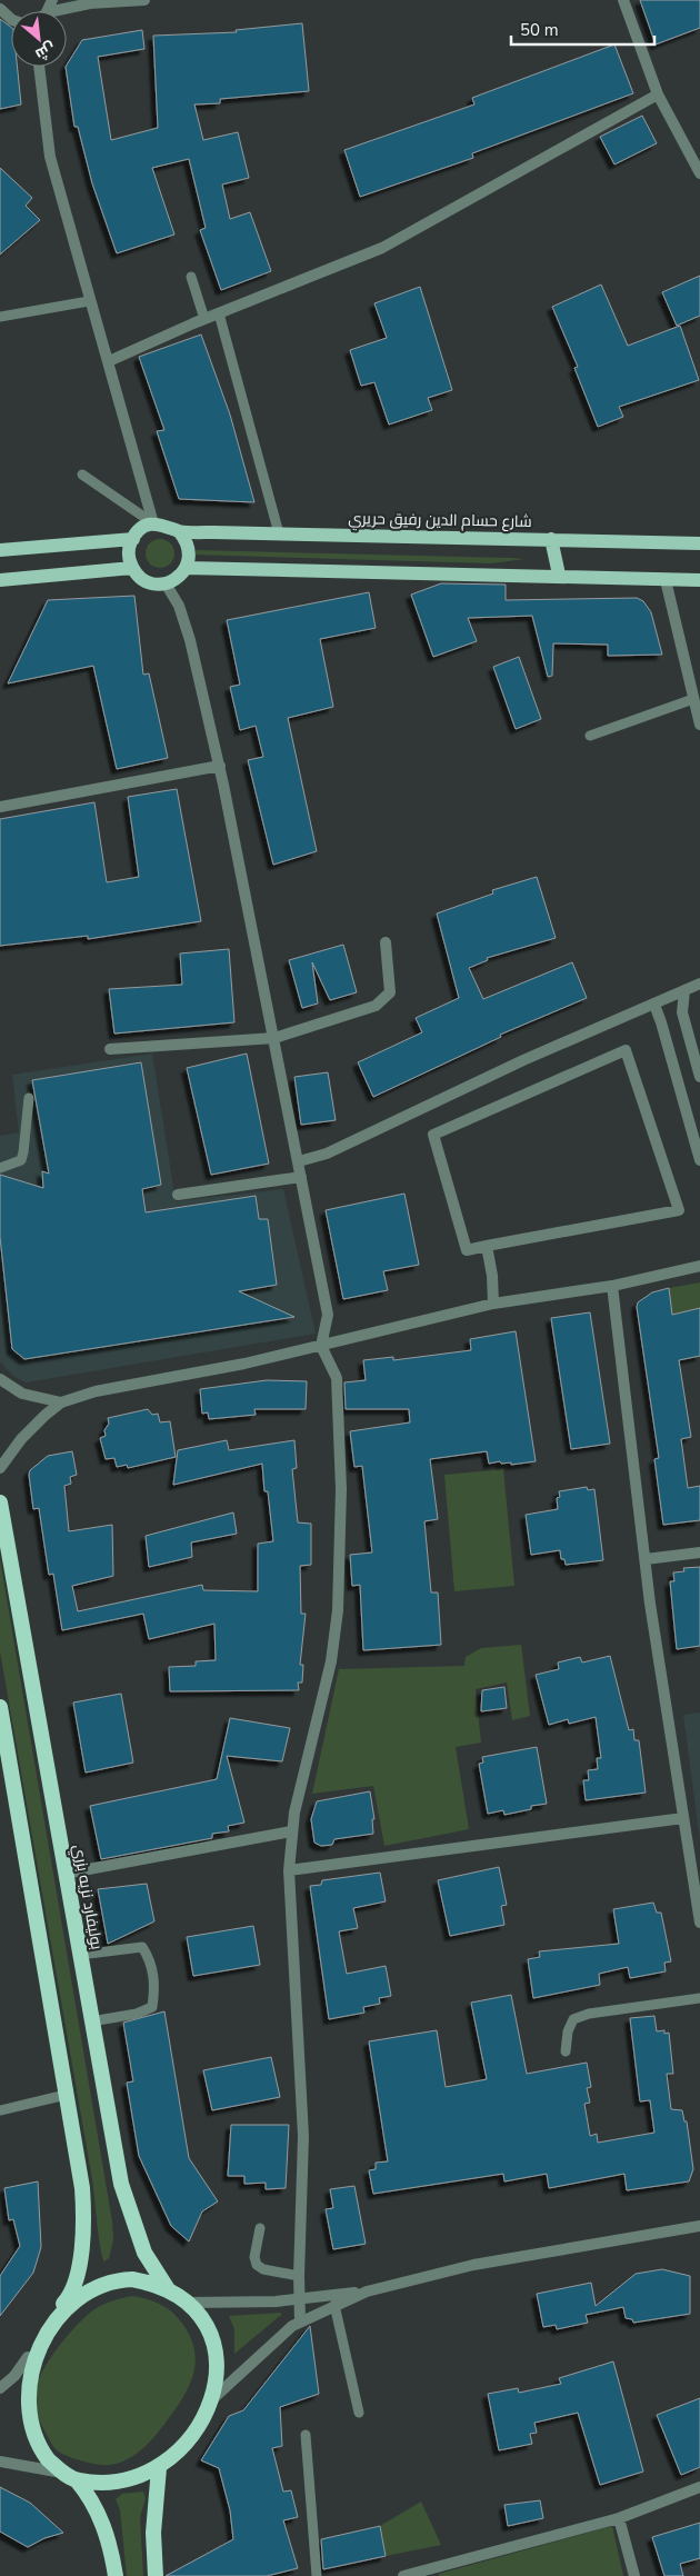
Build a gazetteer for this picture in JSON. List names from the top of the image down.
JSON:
{
  "streets": {
    "highway": ["بوليفارد نزيه بزري"],
    "main road": ["شارع حسام الدين رفيق حريري"]
  },
  "scale_bar": "50 m",
  "north": "bottom right"
}
